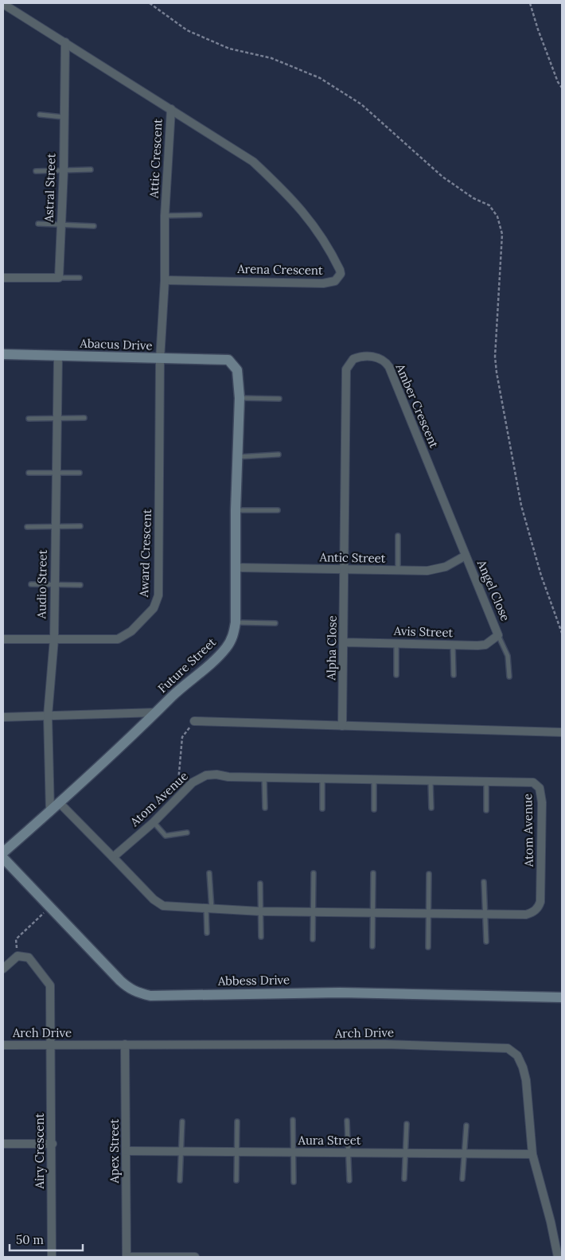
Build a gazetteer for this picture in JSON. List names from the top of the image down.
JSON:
{
  "streets": {
    "street": [
      "Attic Crescent",
      "Astral Street",
      "Arena Crescent",
      "Abacus Drive",
      "Amber Crescent",
      "Award Crescent",
      "Antic Street",
      "Audio Street",
      "Angel Close",
      "Avis Street",
      "Alpha Close",
      "Future Street",
      "Atom Avenue",
      "Abbess Drive",
      "Arch Drive",
      "Aura Street",
      "Airy Crescent",
      "Apex Street"
    ]
  },
  "crossings": [
    ["Attic Crescent", "Astral Street"],
    ["Attic Crescent", "Arena Crescent"],
    ["Attic Crescent", "Abacus Drive"],
    ["Attic Crescent", "Award Crescent"],
    ["Abacus Drive", "Award Crescent"],
    ["Abacus Drive", "Audio Street"],
    ["Abacus Drive", "Future Street"],
    ["Amber Crescent", "Antic Street"],
    ["Amber Crescent", "Angel Close"],
    ["Amber Crescent", "Alpha Close"],
    ["Award Crescent", "Audio Street"],
    ["Antic Street", "Angel Close"],
    ["Antic Street", "Alpha Close"],
    ["Antic Street", "Future Street"],
    ["Audio Street", "Future Street"],
    ["Angel Close", "Avis Street"],
    ["Avis Street", "Alpha Close"],
    ["Arch Drive", "Aura Street"],
    ["Arch Drive", "Airy Crescent"],
    ["Arch Drive", "Apex Street"],
    ["Aura Street", "Apex Street"]
  ],
  "scale_bar": "50 m"
}
